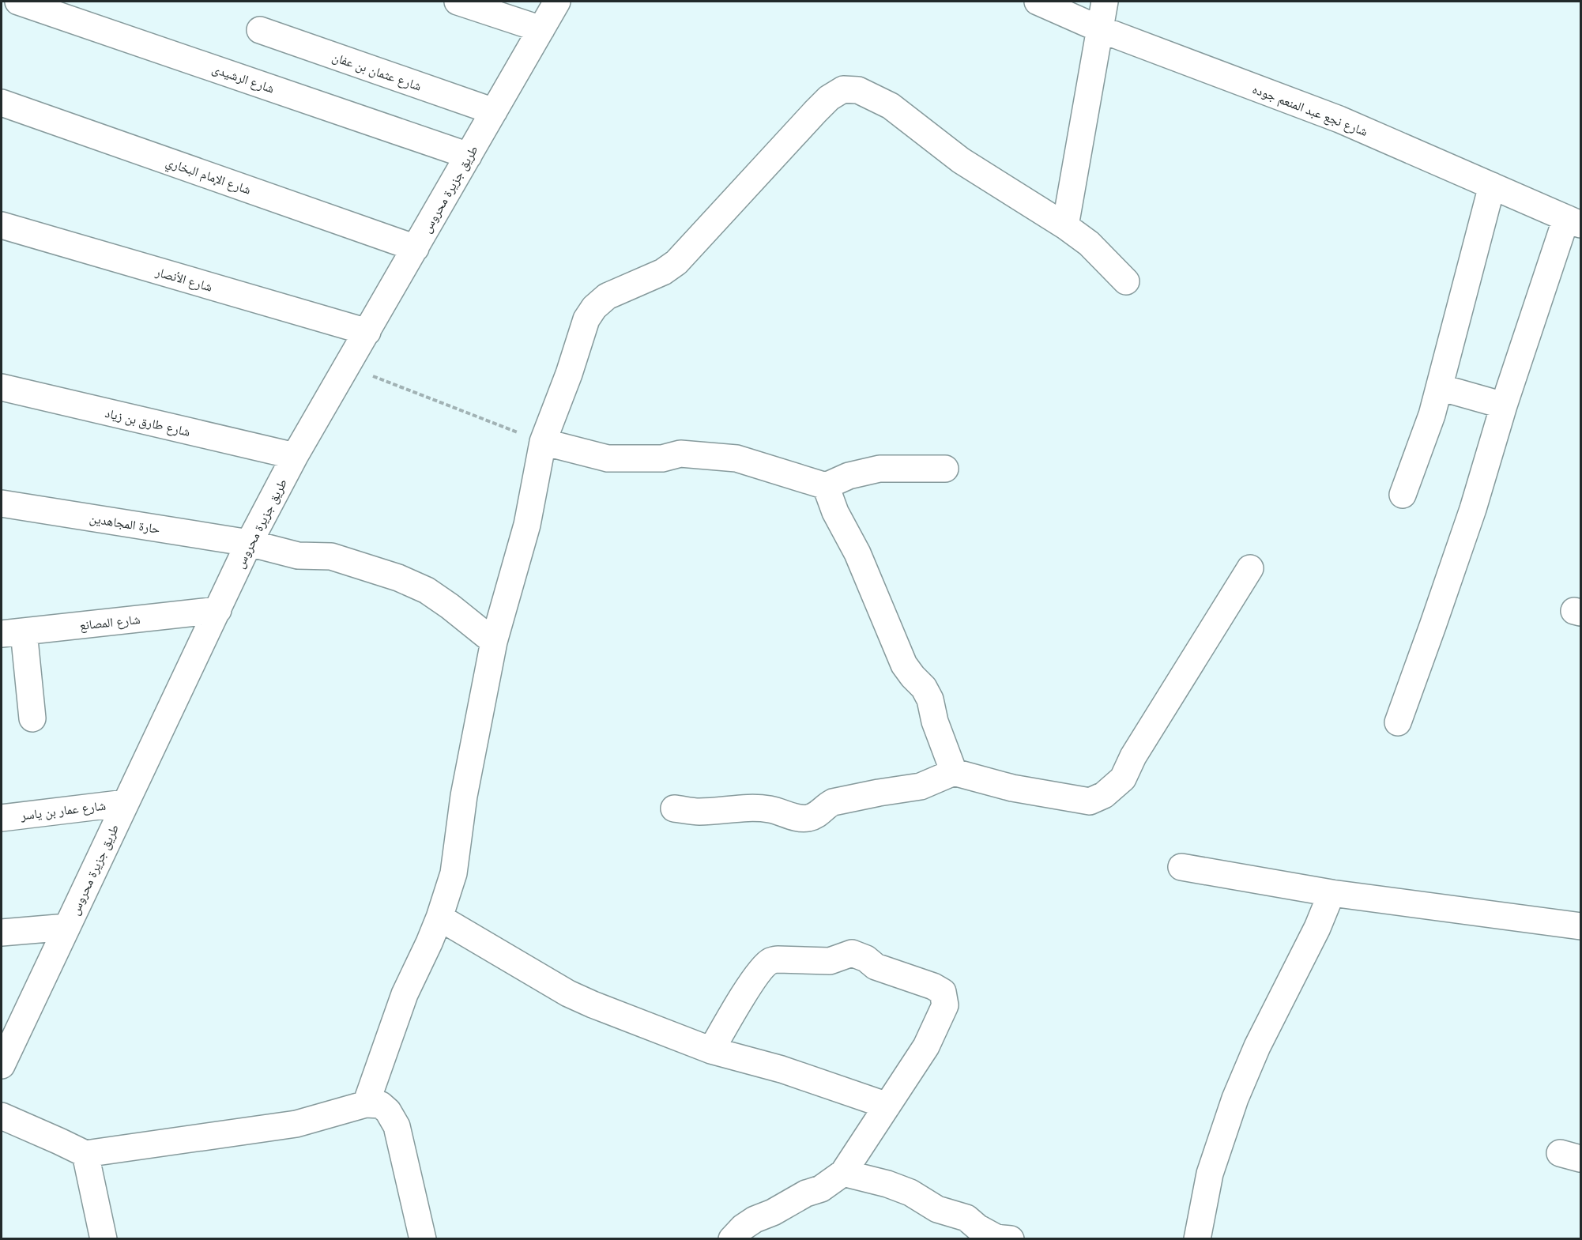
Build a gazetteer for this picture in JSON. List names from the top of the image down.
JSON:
{
  "streets": {
    "street": [
      "شارع عثمان بن عفان",
      "شارع الرشيدى",
      "شارع نجع عبد المنعم جوده",
      "شارع الإمام البخاري",
      "طريق جزيرة محروس",
      "شارع الأنصار",
      "شارع طارق بن زياد",
      "حارة المجاهدين",
      "شارع المصانع",
      "شارع عمار بن ياسر"
    ]
  },
  "crossings": [
    ["شارع عثمان بن عفان", "طريق جزيرة محروس"],
    ["شارع الرشيدى", "طريق جزيرة محروس"],
    ["شارع الإمام البخاري", "طريق جزيرة محروس"],
    ["طريق جزيرة محروس", "شارع الأنصار"],
    ["طريق جزيرة محروس", "شارع طارق بن زياد"],
    ["طريق جزيرة محروس", "حارة المجاهدين"],
    ["طريق جزيرة محروس", "شارع المصانع"],
    ["طريق جزيرة محروس", "شارع عمار بن ياسر"]
  ]
}
